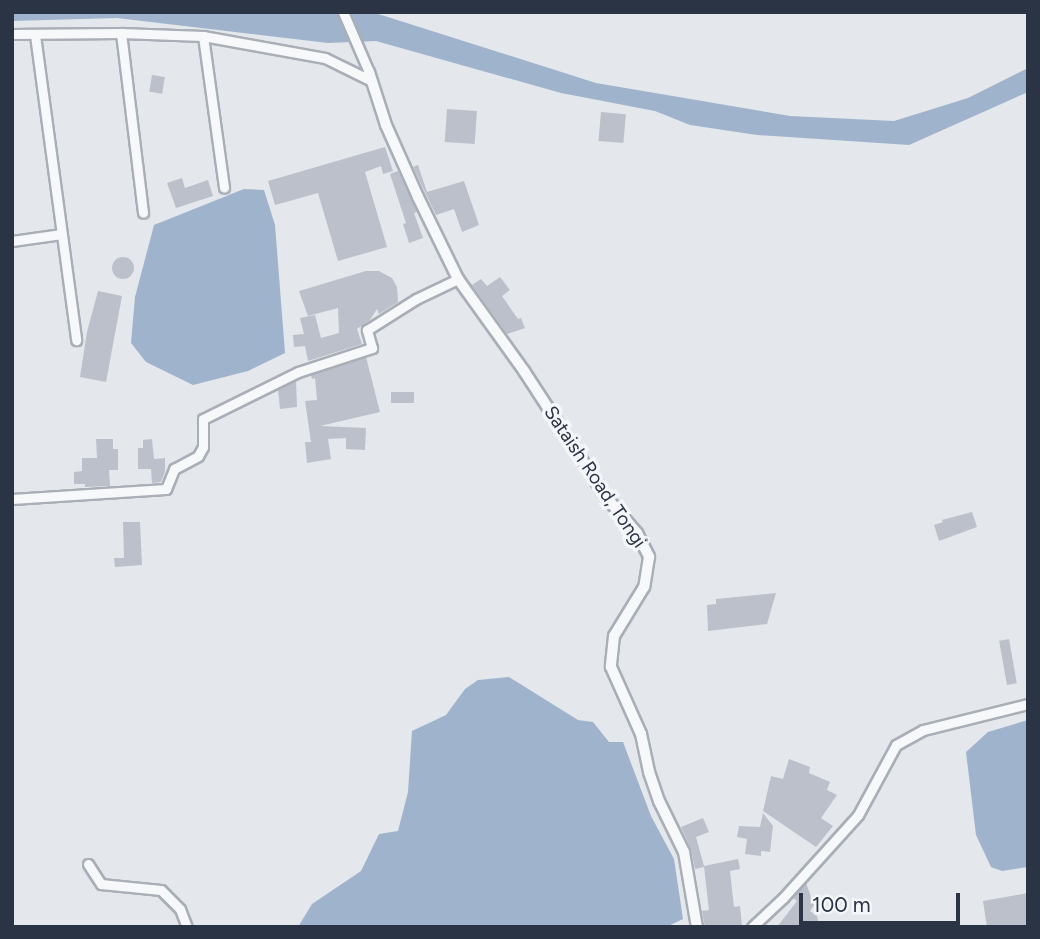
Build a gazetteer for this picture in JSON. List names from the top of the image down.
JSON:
{
  "streets": {
    "street": ["Sataish Road, Tongi"]
  },
  "scale_bar": "100 m"
}
